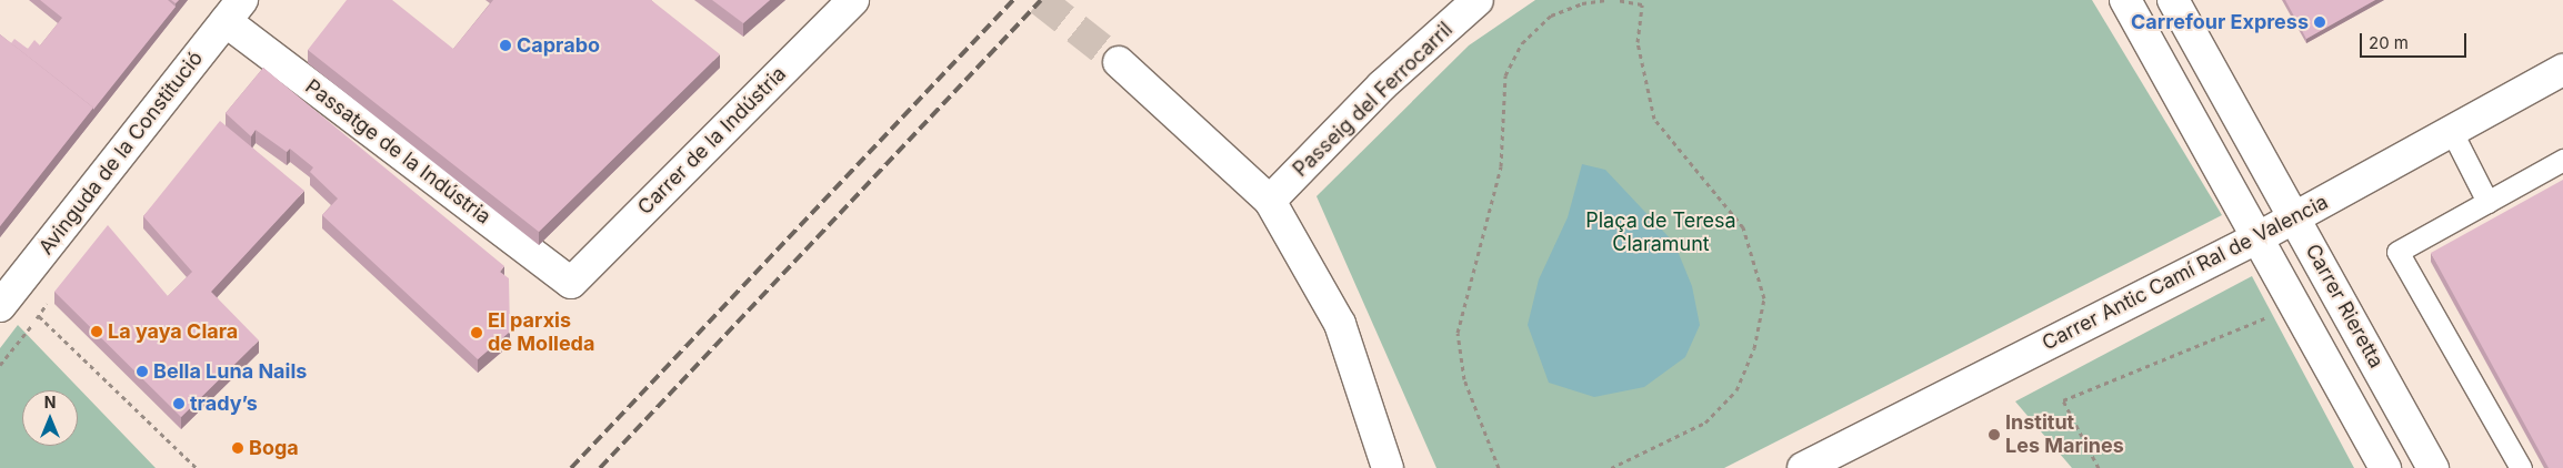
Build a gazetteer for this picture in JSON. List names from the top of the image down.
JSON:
{
  "streets": {
    "street": [
      "Passeig del Ferrocarril",
      "Carrer de la Indústria",
      "Passatge de la Indústria",
      "Avinguda de la Constitució",
      "Carrer Antic Camí Ral de Valencia",
      "Carrer Rieretta"
    ]
  },
  "crossings": [
    ["Carrer de la Indústria", "Passatge de la Indústria"],
    ["Passatge de la Indústria", "Avinguda de la Constitució"],
    ["Carrer Antic Camí Ral de Valencia", "Carrer Rieretta"]
  ],
  "parks": ["Plaça de Teresa Claramunt"],
  "places": [
    "Carrefour Express",
    "Caprabo",
    "La yaya Clara",
    "El parxis de Molleda",
    "Bella Luna Nails",
    "trady’s",
    "Institut Les Marines",
    "Boga"
  ],
  "scale_bar": "20 m",
  "north": "top"
}
